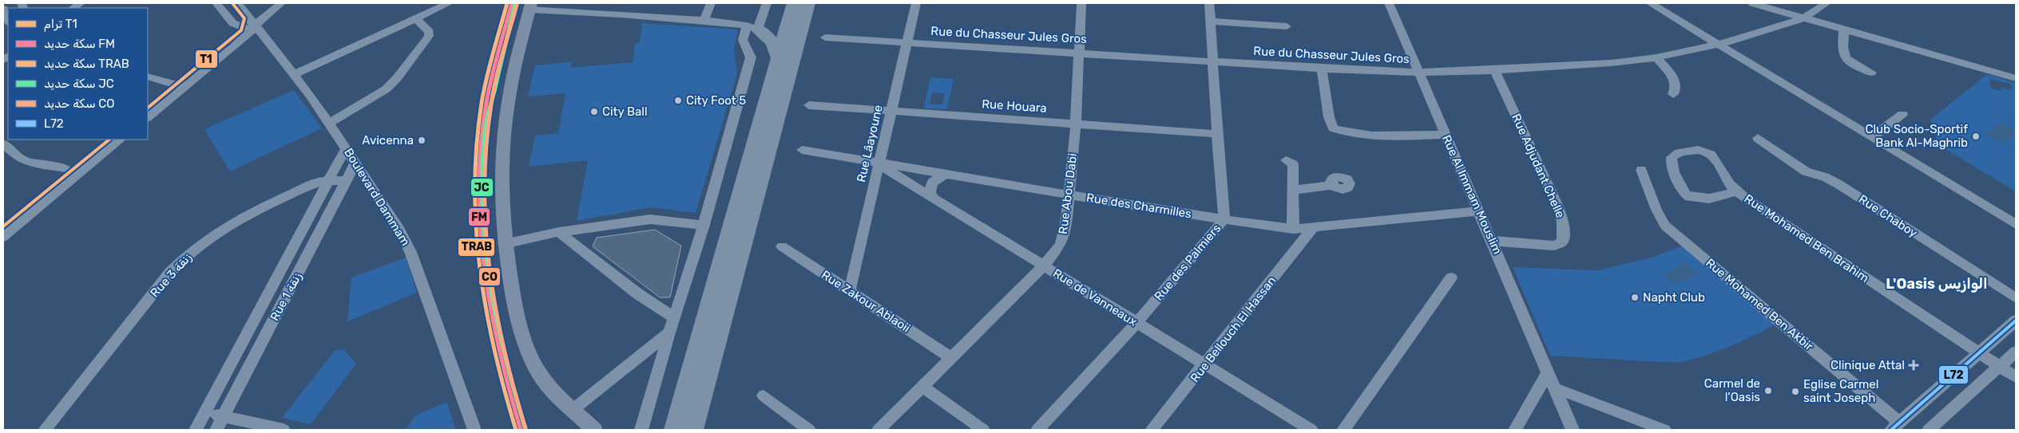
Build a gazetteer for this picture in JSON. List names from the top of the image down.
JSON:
{
  "streets": {
    "street": [
      "Rue du Chasseur Jules Gros",
      "Rue Houara",
      "Rue Lâayoune",
      "Rue Adjudant Chelle",
      "Rue Abou Dabi",
      "Rue Al Immam Mouslim",
      "Boulevard Dammam",
      "Rue des Charmilles",
      "Rue Chaboy",
      "Rue Mohamed Ben Brahim",
      "Rue des Palmiers",
      "Rue 3 زنقة",
      "Rue 1 زنقة",
      "Rue de Vanneaux",
      "Rue Zakour Ablaoii",
      "Rue Mohamed Ben Akbir",
      "Rue Bellouch El Hassan"
    ]
  },
  "crossings": [
    ["Rue du Chasseur Jules Gros", "Rue Lâayoune"],
    ["Rue du Chasseur Jules Gros", "Rue Adjudant Chelle"],
    ["Rue du Chasseur Jules Gros", "Rue Abou Dabi"],
    ["Rue du Chasseur Jules Gros", "Rue Al Immam Mouslim"],
    ["Rue du Chasseur Jules Gros", "Rue des Palmiers"],
    ["Rue Houara", "Rue Lâayoune"],
    ["Rue Houara", "Rue Abou Dabi"],
    ["Rue Houara", "Rue des Palmiers"],
    ["Rue Lâayoune", "Rue des Charmilles"],
    ["Rue Lâayoune", "Rue de Vanneaux"],
    ["Rue Lâayoune", "Rue Zakour Ablaoii"],
    ["Rue Adjudant Chelle", "Rue Al Immam Mouslim"],
    ["Rue Abou Dabi", "Rue des Charmilles"],
    ["Rue Abou Dabi", "Rue de Vanneaux"],
    ["Rue Abou Dabi", "Rue Zakour Ablaoii"],
    ["Rue Al Immam Mouslim", "Rue des Charmilles"],
    ["Boulevard Dammam", "Rue 1 زنقة"],
    ["Rue des Charmilles", "Rue des Palmiers"],
    ["Rue des Charmilles", "Rue de Vanneaux"],
    ["Rue des Charmilles", "Rue Bellouch El Hassan"],
    ["Rue des Palmiers", "Rue de Vanneaux"],
    ["Rue 3 زنقة", "Rue 1 زنقة"],
    ["Rue de Vanneaux", "Rue Bellouch El Hassan"]
  ],
  "districts": ["L'Oasis الوازيس"],
  "places": {
    "other": [
      "City Foot 5",
      "City Ball",
      "Club Socio-Sportif Bank Al-Maghrib",
      "Avicenna",
      "Napht Club",
      "Carmel de l'Oasis",
      "Eglise Carmel saint Joseph"
    ],
    "health": ["Clinique Attal"]
  },
  "lines": [
    "tram line T1",
    "rail line FM",
    "rail line TRAB",
    "rail line JC",
    "rail line CO",
    "transit line L72"
  ],
  "legend": [
    "ترام T1",
    "سكة حديد FM",
    "سكة حديد TRAB",
    "سكة حديد JC",
    "سكة حديد CO",
    "L72"
  ]
}
